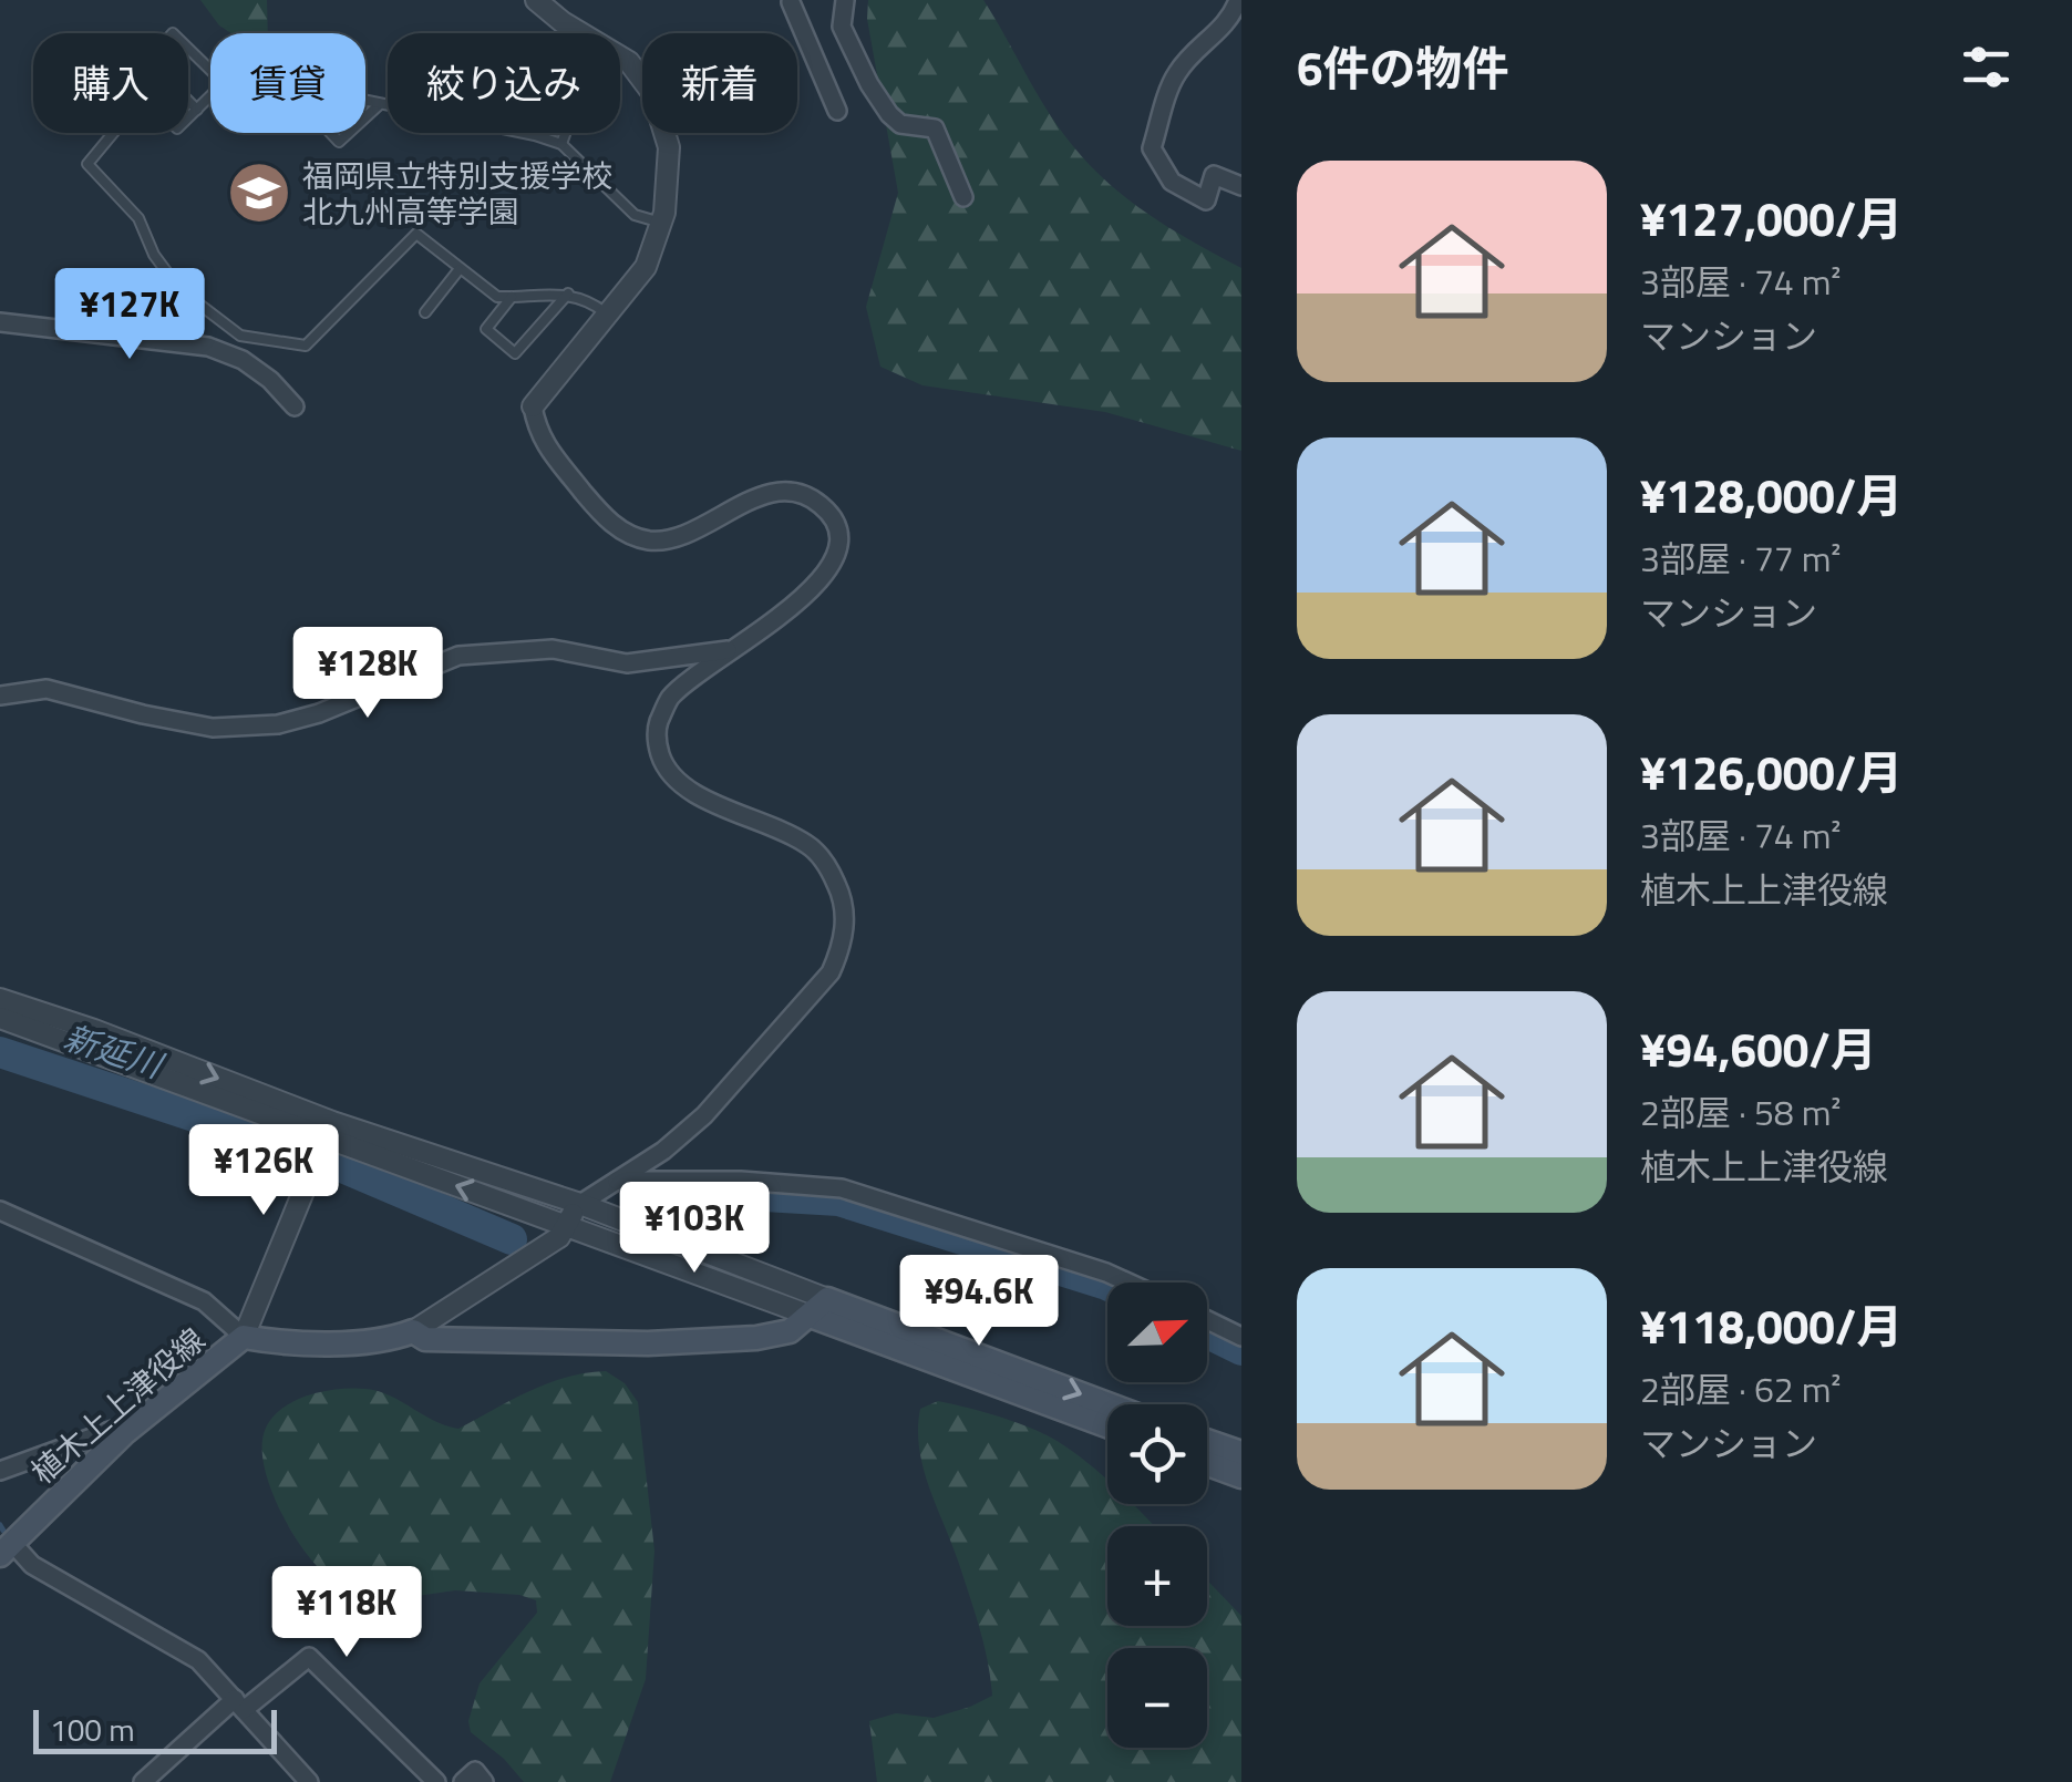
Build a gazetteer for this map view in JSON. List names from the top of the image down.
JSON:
{
  "streets": {
    "main road": ["植木上上津役線"]
  },
  "water": ["新延川"],
  "places": {
    "school or university": ["福岡県立特別支援学校 北九州高等学園"]
  },
  "scale_bar": "100 m",
  "north": "top right",
  "page": {
    "heading": "6件の物件",
    "chip": [
      "購入",
      "賃貸",
      "絞り込み",
      "新着"
    ],
    "list": [
      {
        "name": "¥127,000/月",
        "note": "3部屋 · 74 m² · マンション"
      },
      {
        "name": "¥128,000/月",
        "note": "3部屋 · 77 m² · マンション"
      },
      {
        "name": "¥126,000/月",
        "note": "3部屋 · 74 m² · 植木上上津役線"
      },
      {
        "name": "¥94,600/月",
        "note": "2部屋 · 58 m² · 植木上上津役線"
      },
      {
        "name": "¥118,000/月",
        "note": "2部屋 · 62 m² · マンション"
      }
    ],
    "price": [
      "¥127K",
      "¥128K",
      "¥126K",
      "¥103K",
      "¥94.6K",
      "¥118K"
    ],
    "map_buttons": ["+", "−"],
    "scale": "100 m"
  }
}
